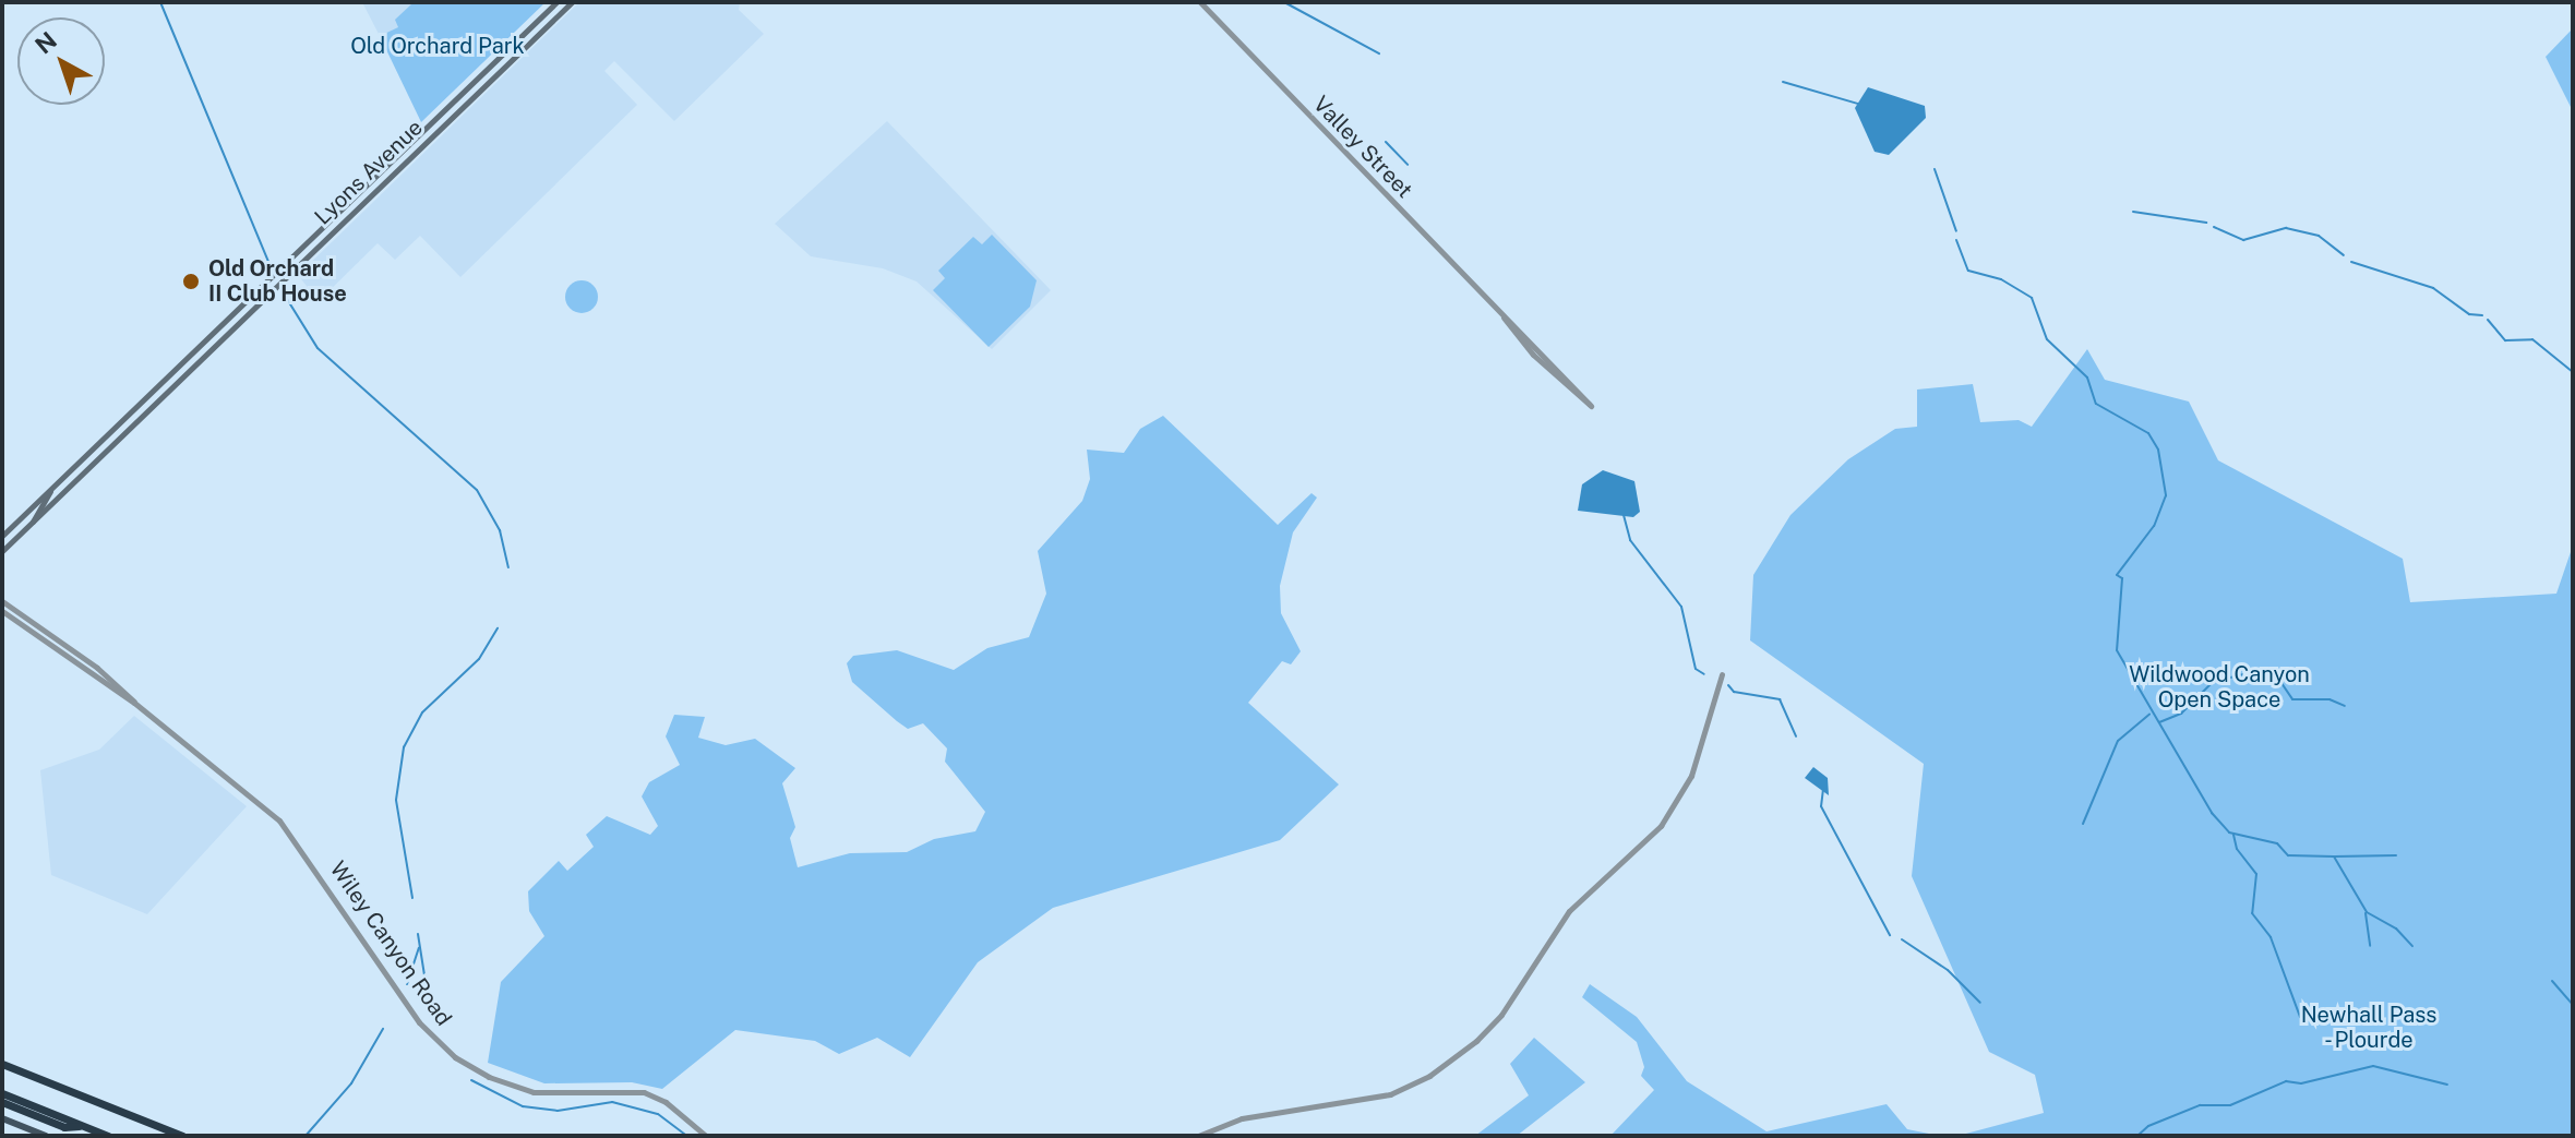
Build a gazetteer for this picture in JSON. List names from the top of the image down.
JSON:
{
  "streets": {
    "main road": ["Lyons Avenue"],
    "street": ["Valley Street", "Wiley Canyon Road"]
  },
  "parks": ["Old Orchard Park", "Wildwood Canyon Open Space", "Newhall Pass - Plourde"],
  "places": ["Old Orchard II Club House"],
  "north": "top left"
}
